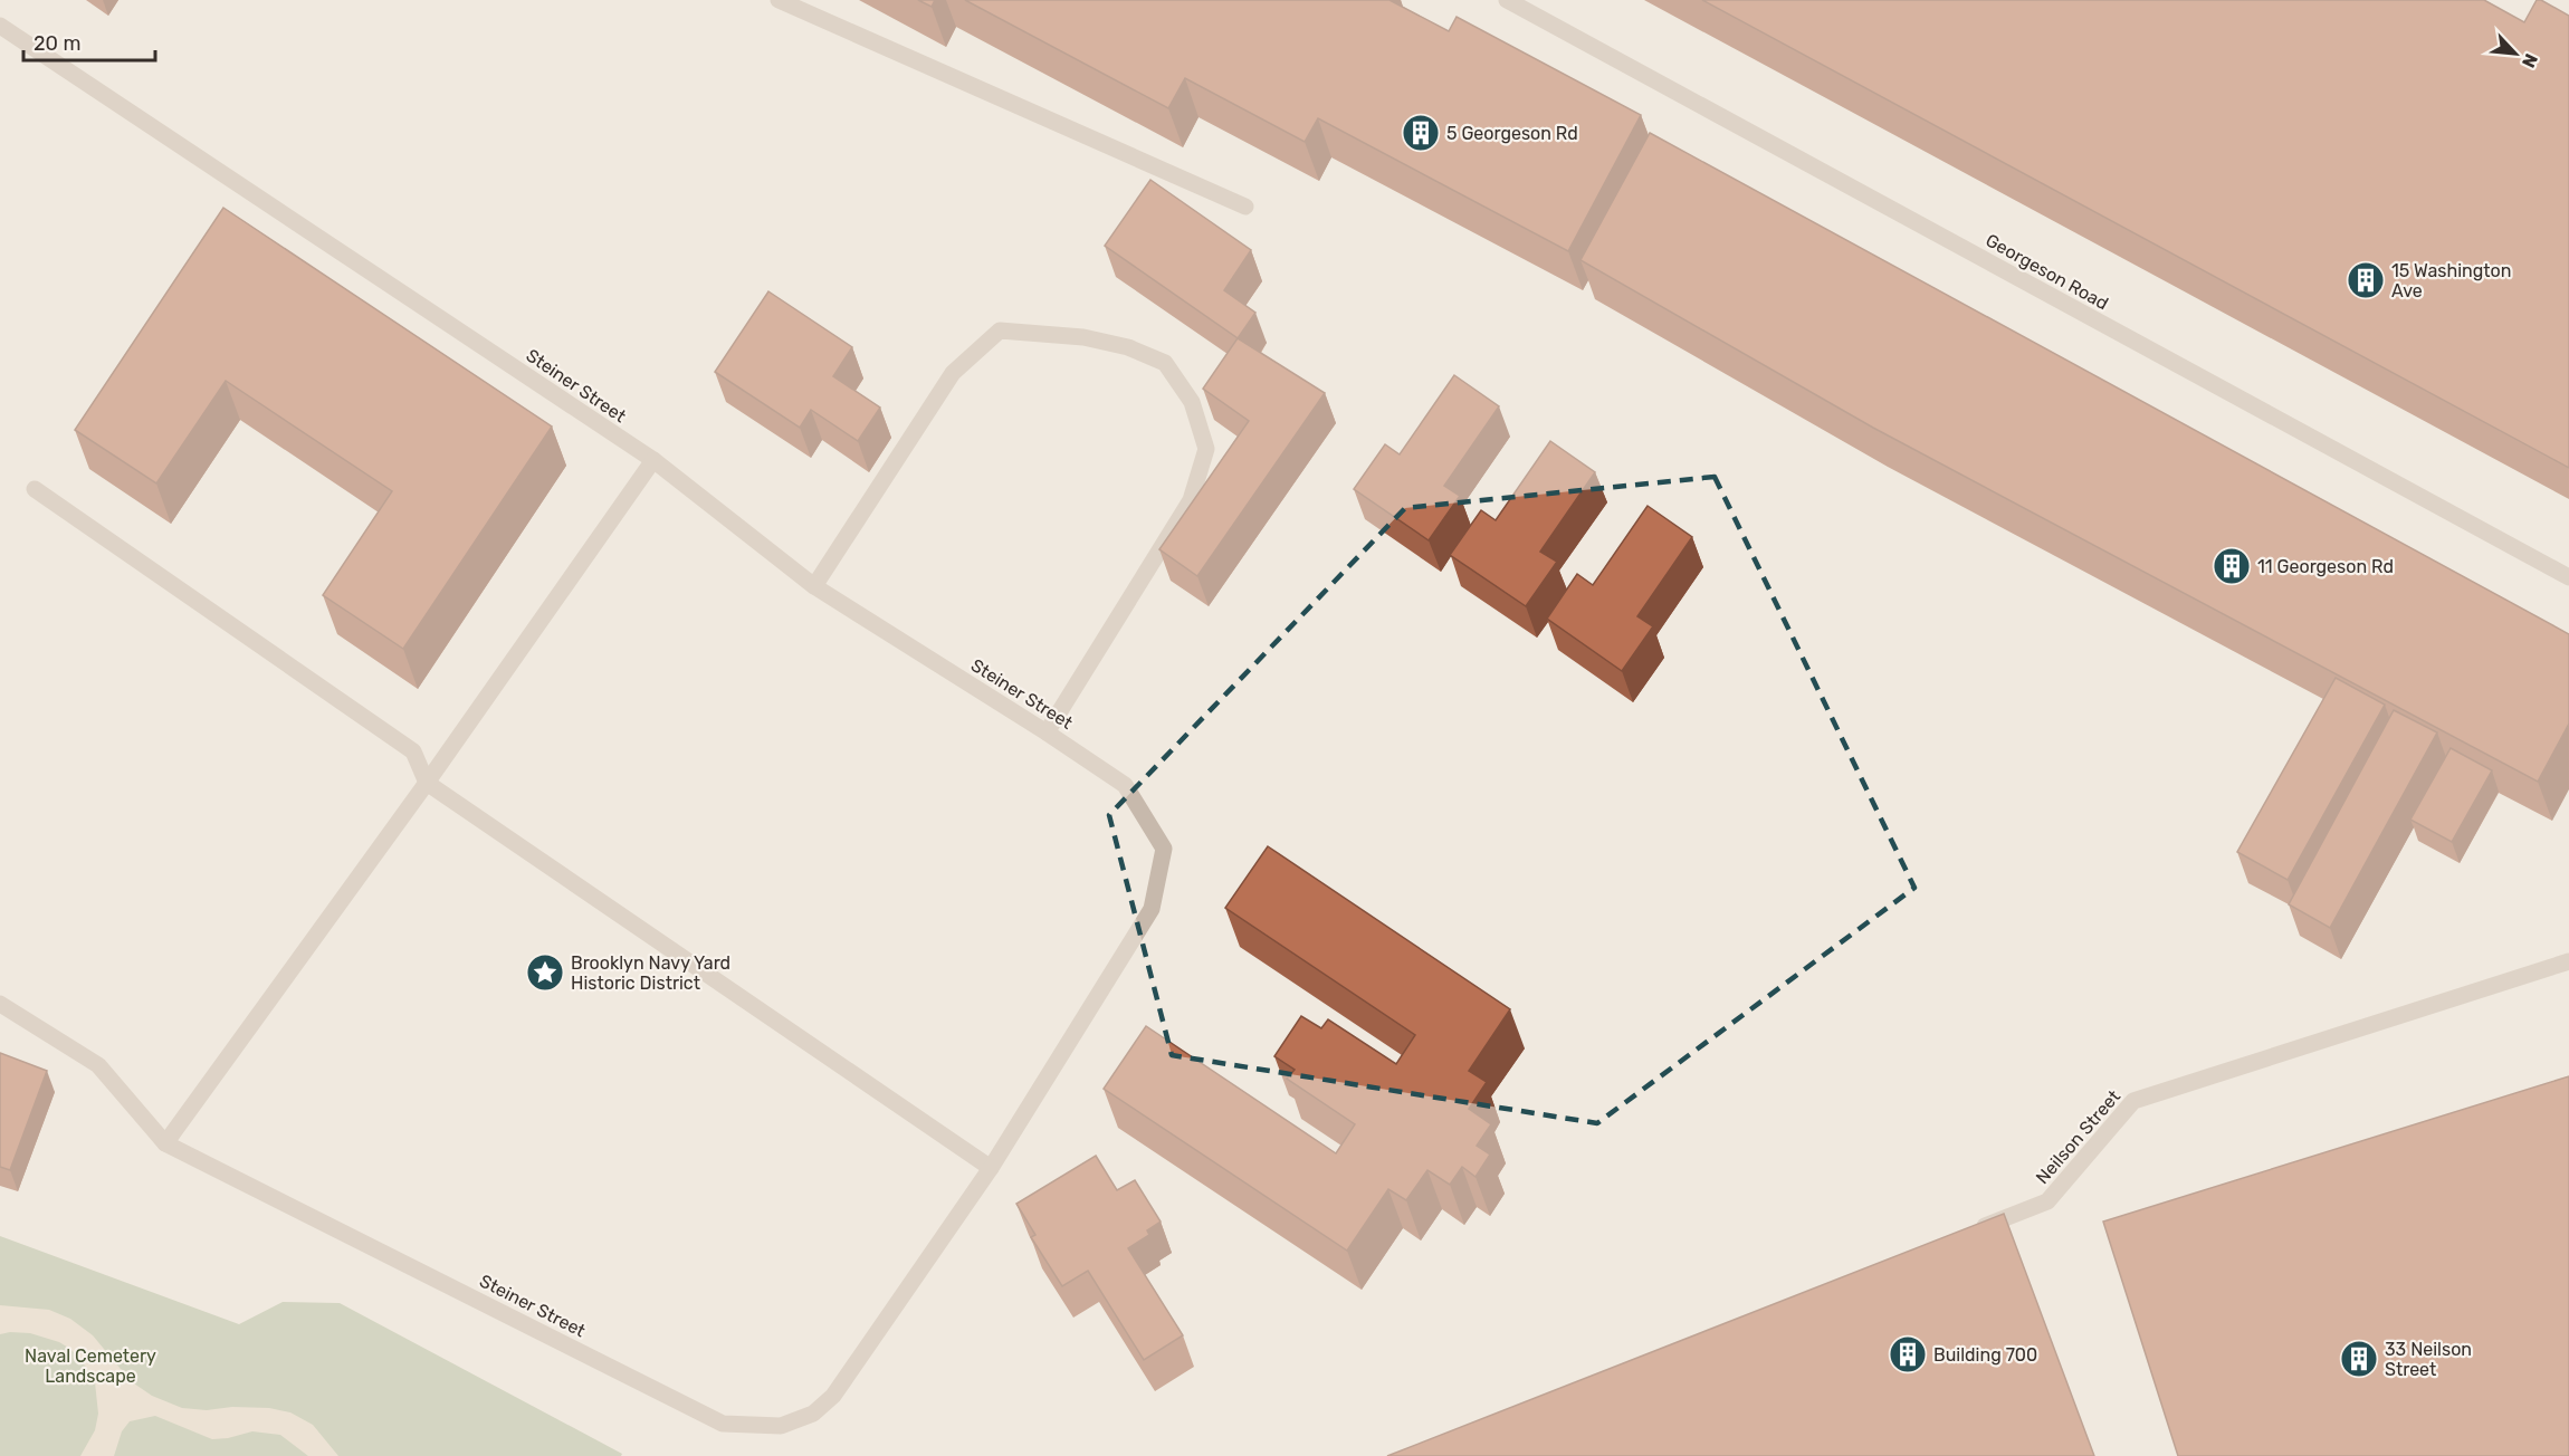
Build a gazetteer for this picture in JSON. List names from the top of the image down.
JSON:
{
  "streets": {
    "street": ["Georgeson Road", "Steiner Street", "Neilson Street"]
  },
  "parks": ["Naval Cemetery Landscape"],
  "places": {
    "building": [
      "5 Georgeson Rd",
      "15 Washington Ave",
      "11 Georgeson Rd",
      "Building 700",
      "33 Neilson Street"
    ],
    "place": ["Brooklyn Navy Yard Historic District"]
  },
  "scale_bar": "20 m",
  "north": "bottom right"
}
